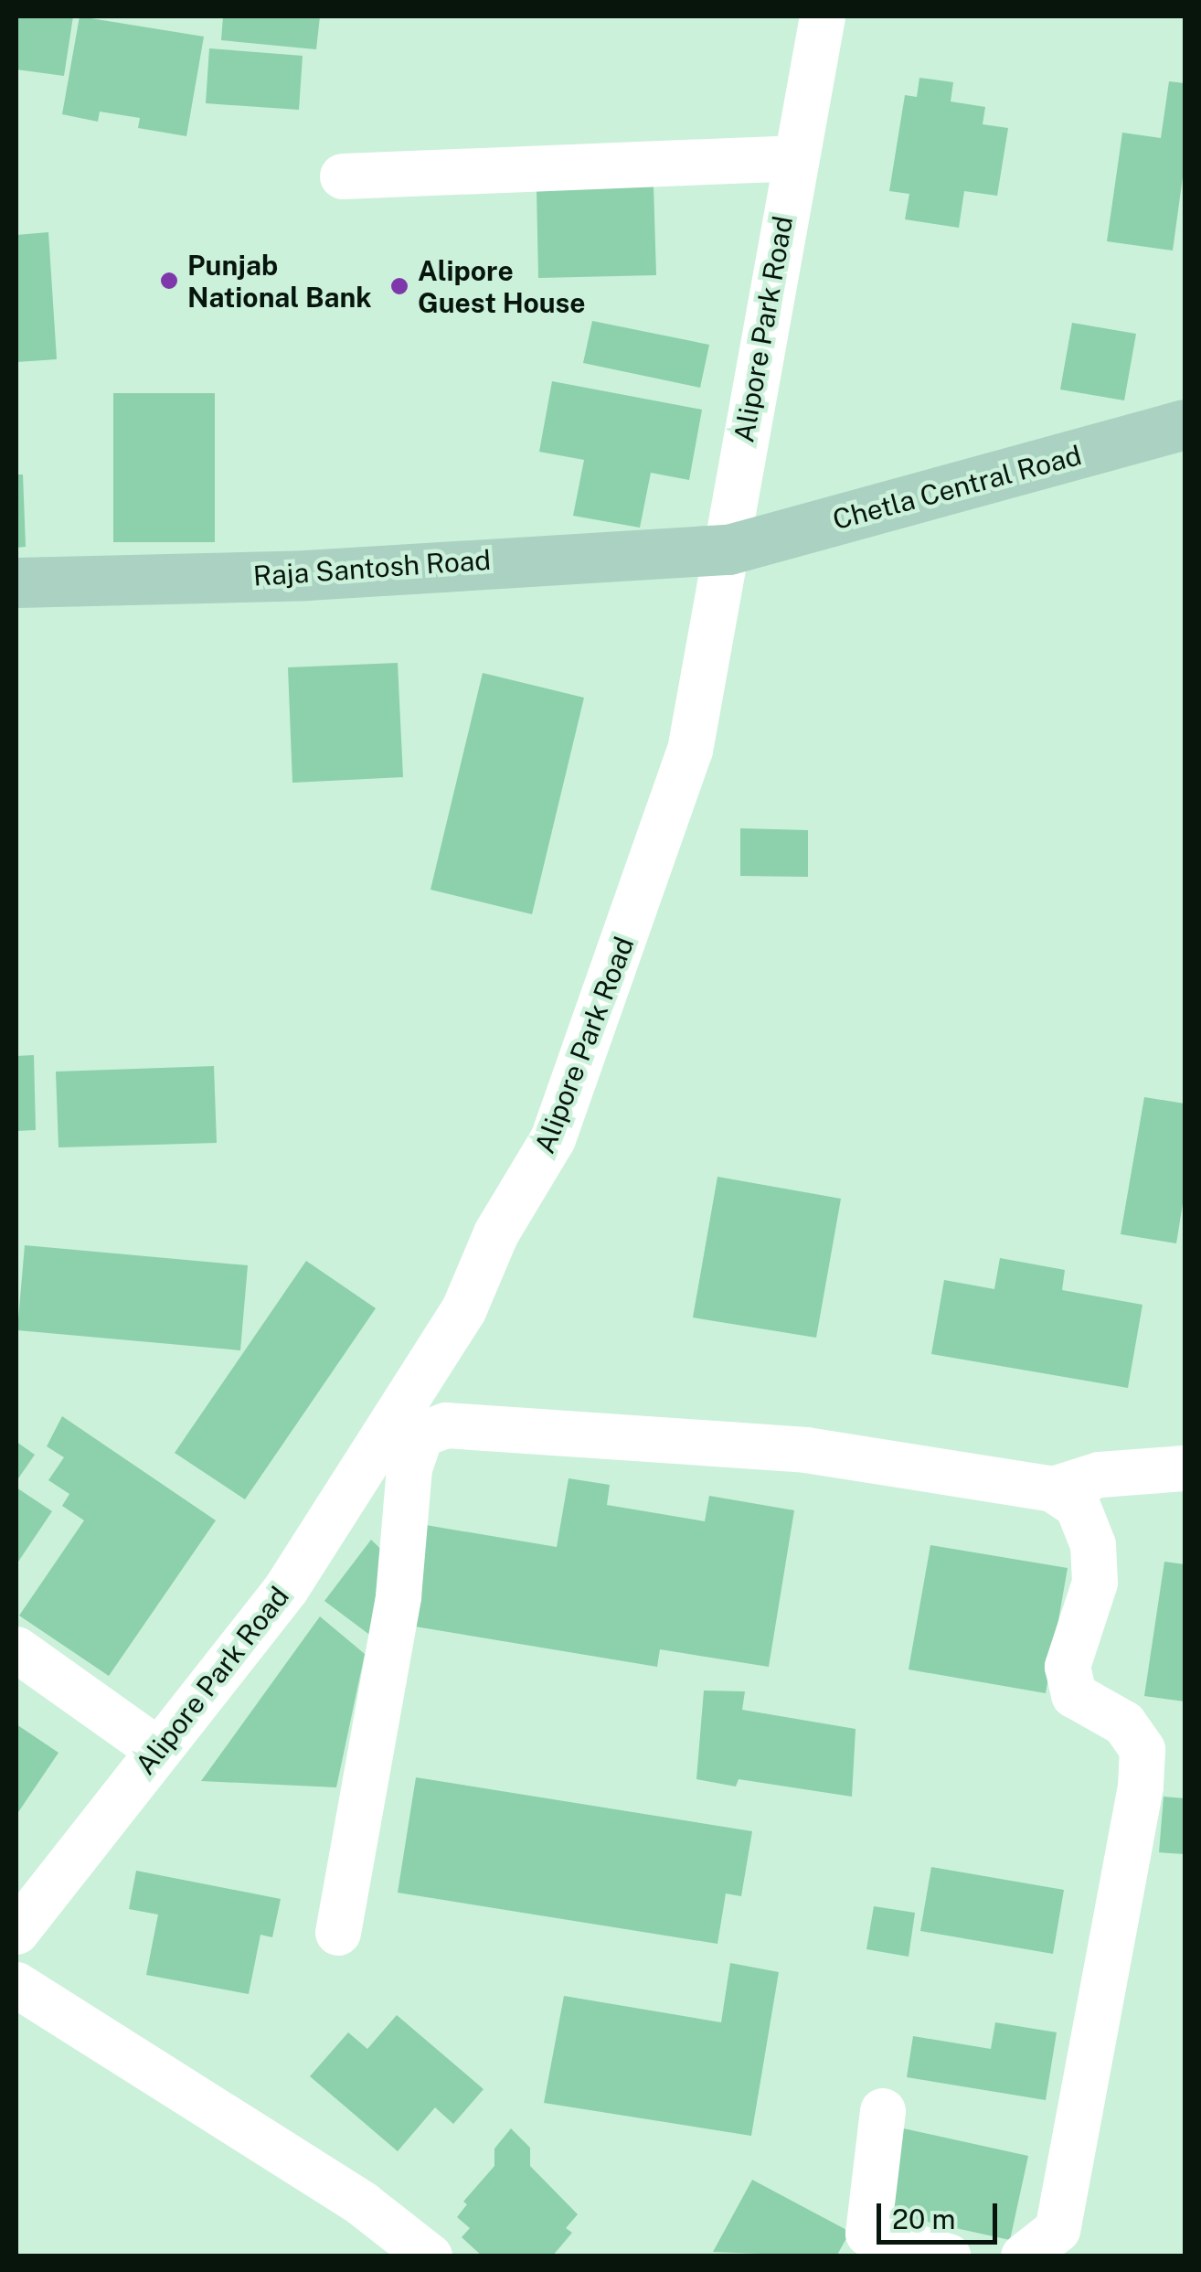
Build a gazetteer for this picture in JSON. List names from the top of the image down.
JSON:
{
  "streets": {
    "main road": ["Chetla Central Road", "Raja Santosh Road"],
    "street": ["Alipore Park Road"]
  },
  "crossings": [
    ["Alipore Park Road", "Chetla Central Road"],
    ["Alipore Park Road", "Raja Santosh Road"],
    ["Chetla Central Road", "Raja Santosh Road"]
  ],
  "places": ["Punjab National Bank", "Alipore Guest House"],
  "scale_bar": "20 m"
}
